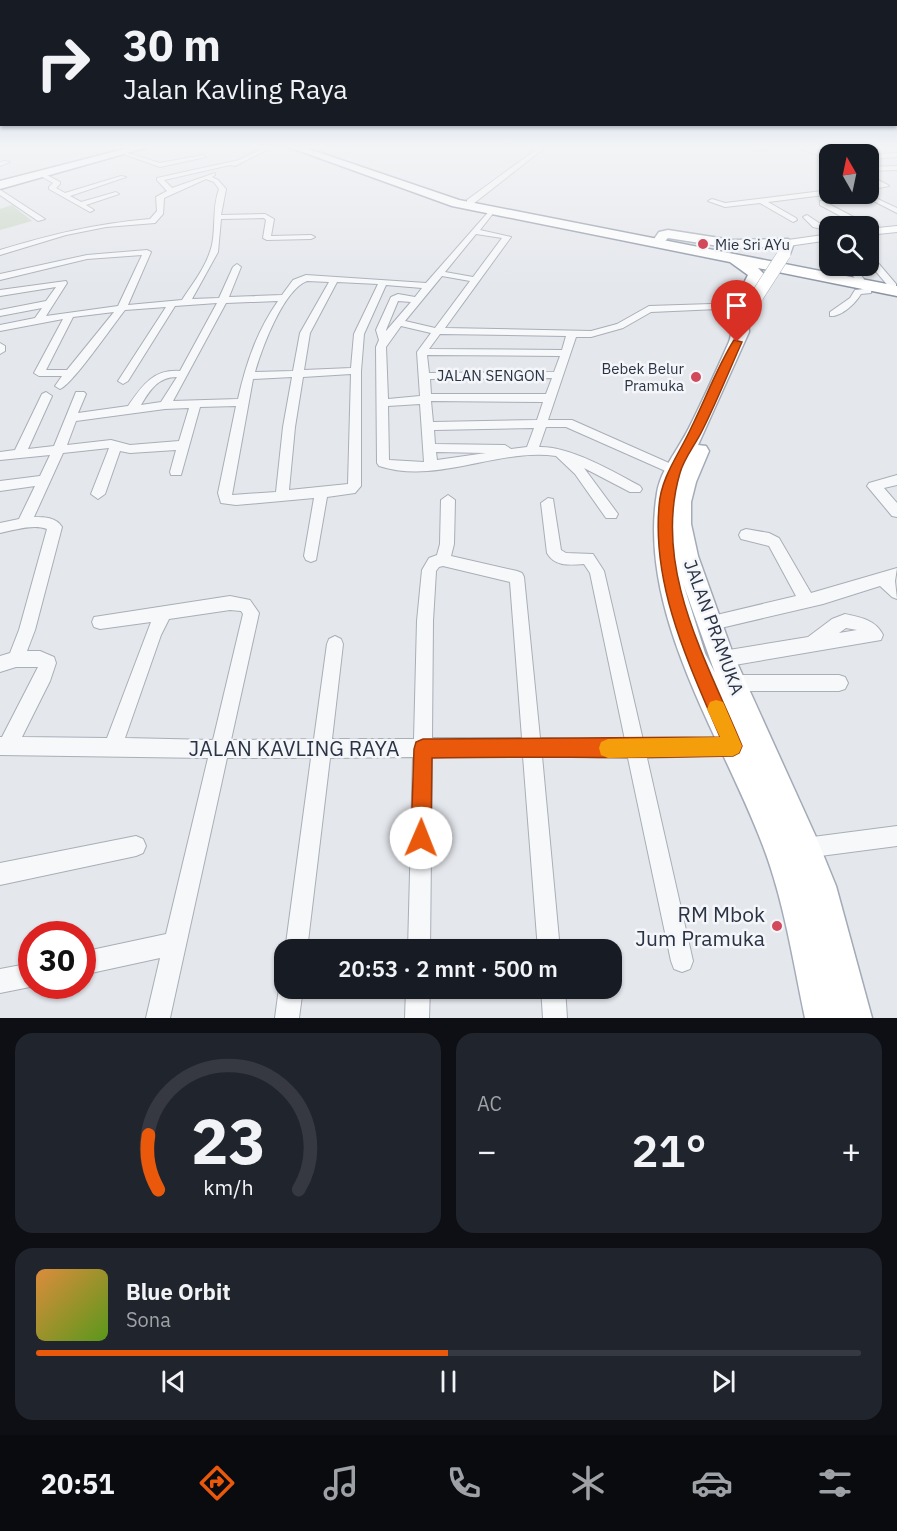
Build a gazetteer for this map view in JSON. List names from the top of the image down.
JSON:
{
  "streets": {
    "main road": ["JALAN PRAMUKA"],
    "street": ["JALAN SENGON", "JALAN KAVLING RAYA"]
  },
  "crossings": [
    ["JALAN PRAMUKA", "JALAN KAVLING RAYA"]
  ],
  "places": ["Mie Sri AYu", "Bebek Belur Pramuka", "RM Mbok Jum Pramuka"],
  "north": "top",
  "page": {
    "turn": ["30 m", "Jalan Kavling Raya"],
    "limit": "30",
    "trip": "20:53 · 2 mnt · 500 m",
    "tile": "AC",
    "heat": ["−", "21°", "+"],
    "song": ["Blue Orbit", "Sona"],
    "tabs": "20:51",
    "gauge": ["23", "km/h"]
  }
}
